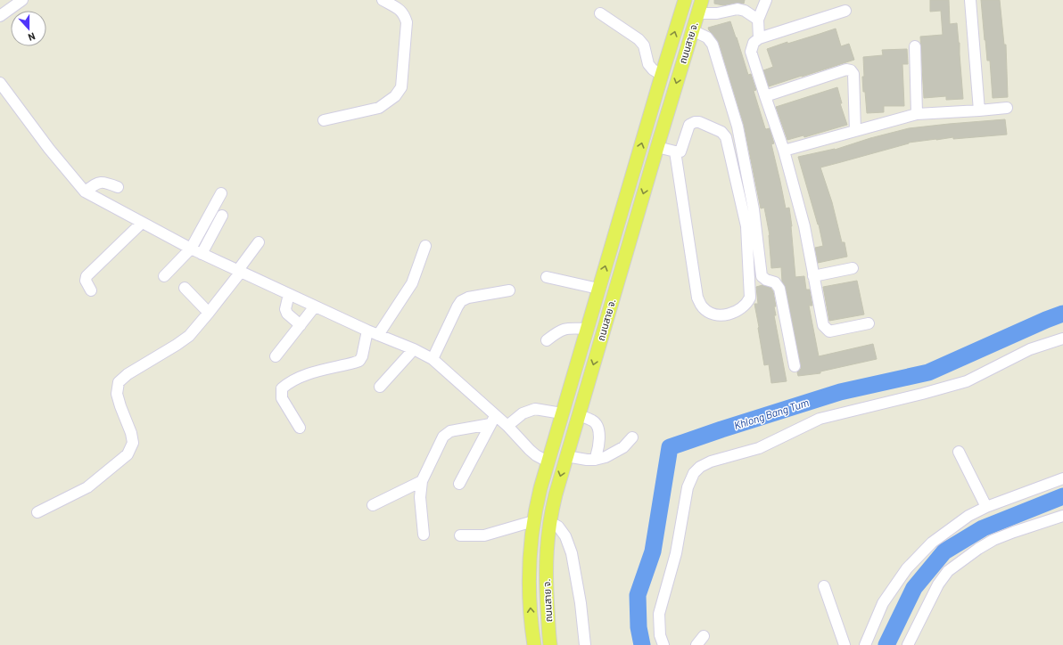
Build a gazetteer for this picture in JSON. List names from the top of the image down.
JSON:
{
  "streets": {
    "main road": ["ถนนสาย จ."]
  },
  "water": ["Khlong Bang Tum"],
  "north": "bottom"
}
